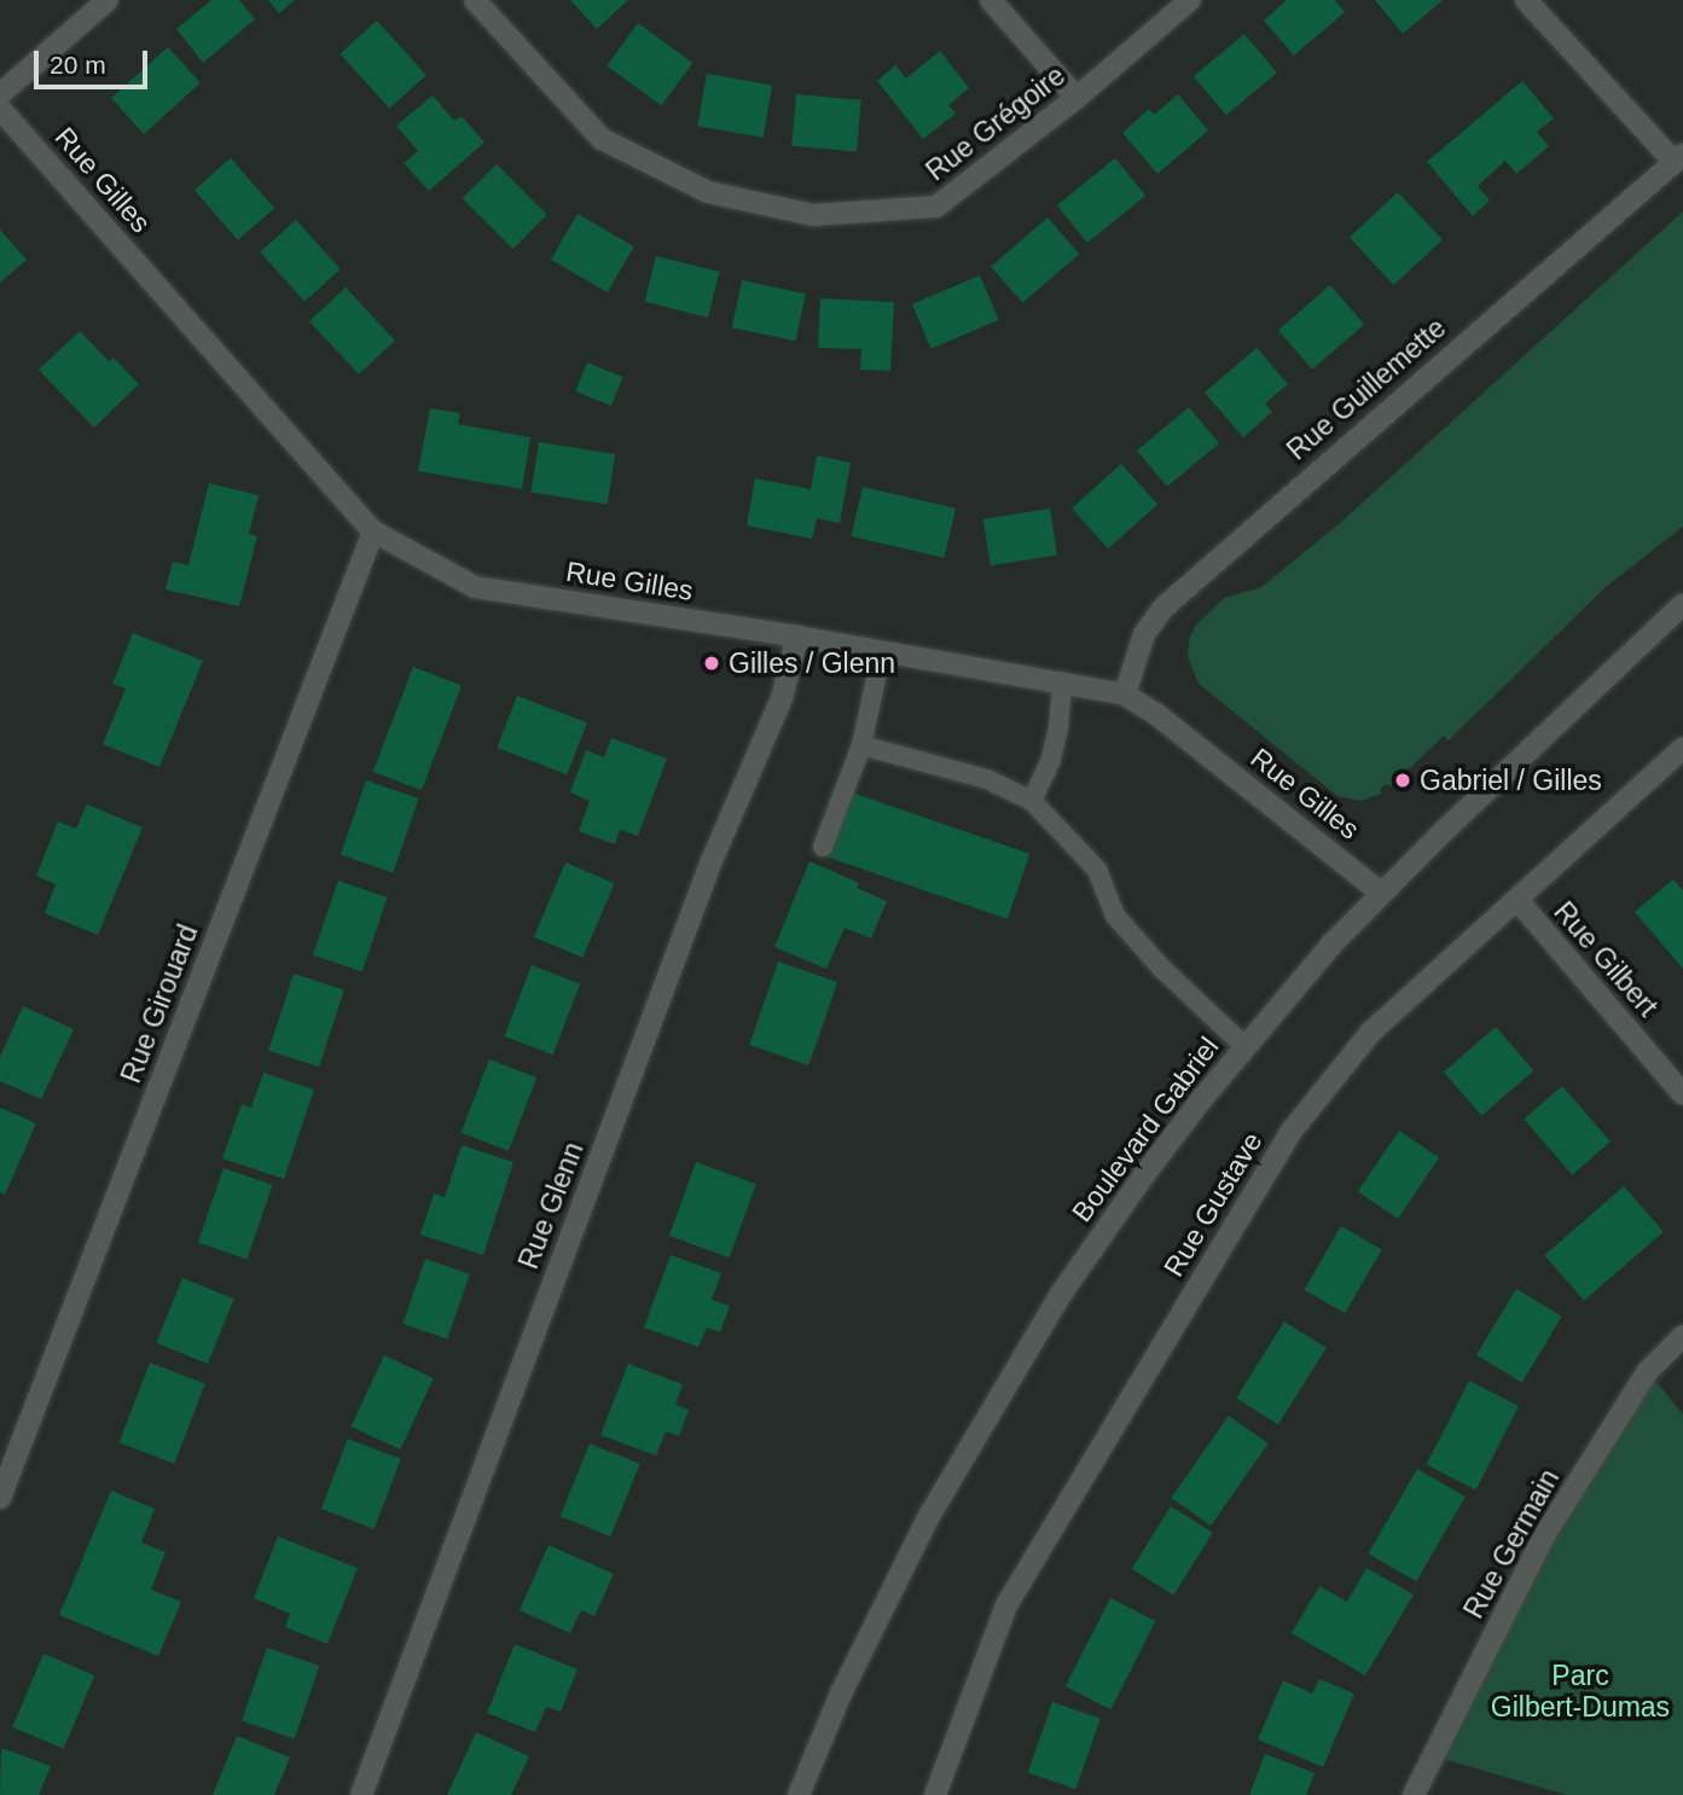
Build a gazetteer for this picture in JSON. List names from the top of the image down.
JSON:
{
  "streets": {
    "street": [
      "Rue Grégoire",
      "Rue Gilles",
      "Rue Guillemette",
      "Rue Gilbert",
      "Rue Girouard",
      "Boulevard Gabriel",
      "Rue Gustave",
      "Rue Glenn",
      "Rue Germain"
    ]
  },
  "crossings": [
    ["Rue Gilles", "Rue Guillemette"],
    ["Rue Gilles", "Rue Girouard"],
    ["Rue Gilles", "Boulevard Gabriel"],
    ["Rue Gilles", "Rue Glenn"],
    ["Rue Gilbert", "Rue Gustave"]
  ],
  "parks": ["Parc Gilbert-Dumas"],
  "places": ["Gilles / Glenn", "Gabriel / Gilles"],
  "scale_bar": "20 m"
}
